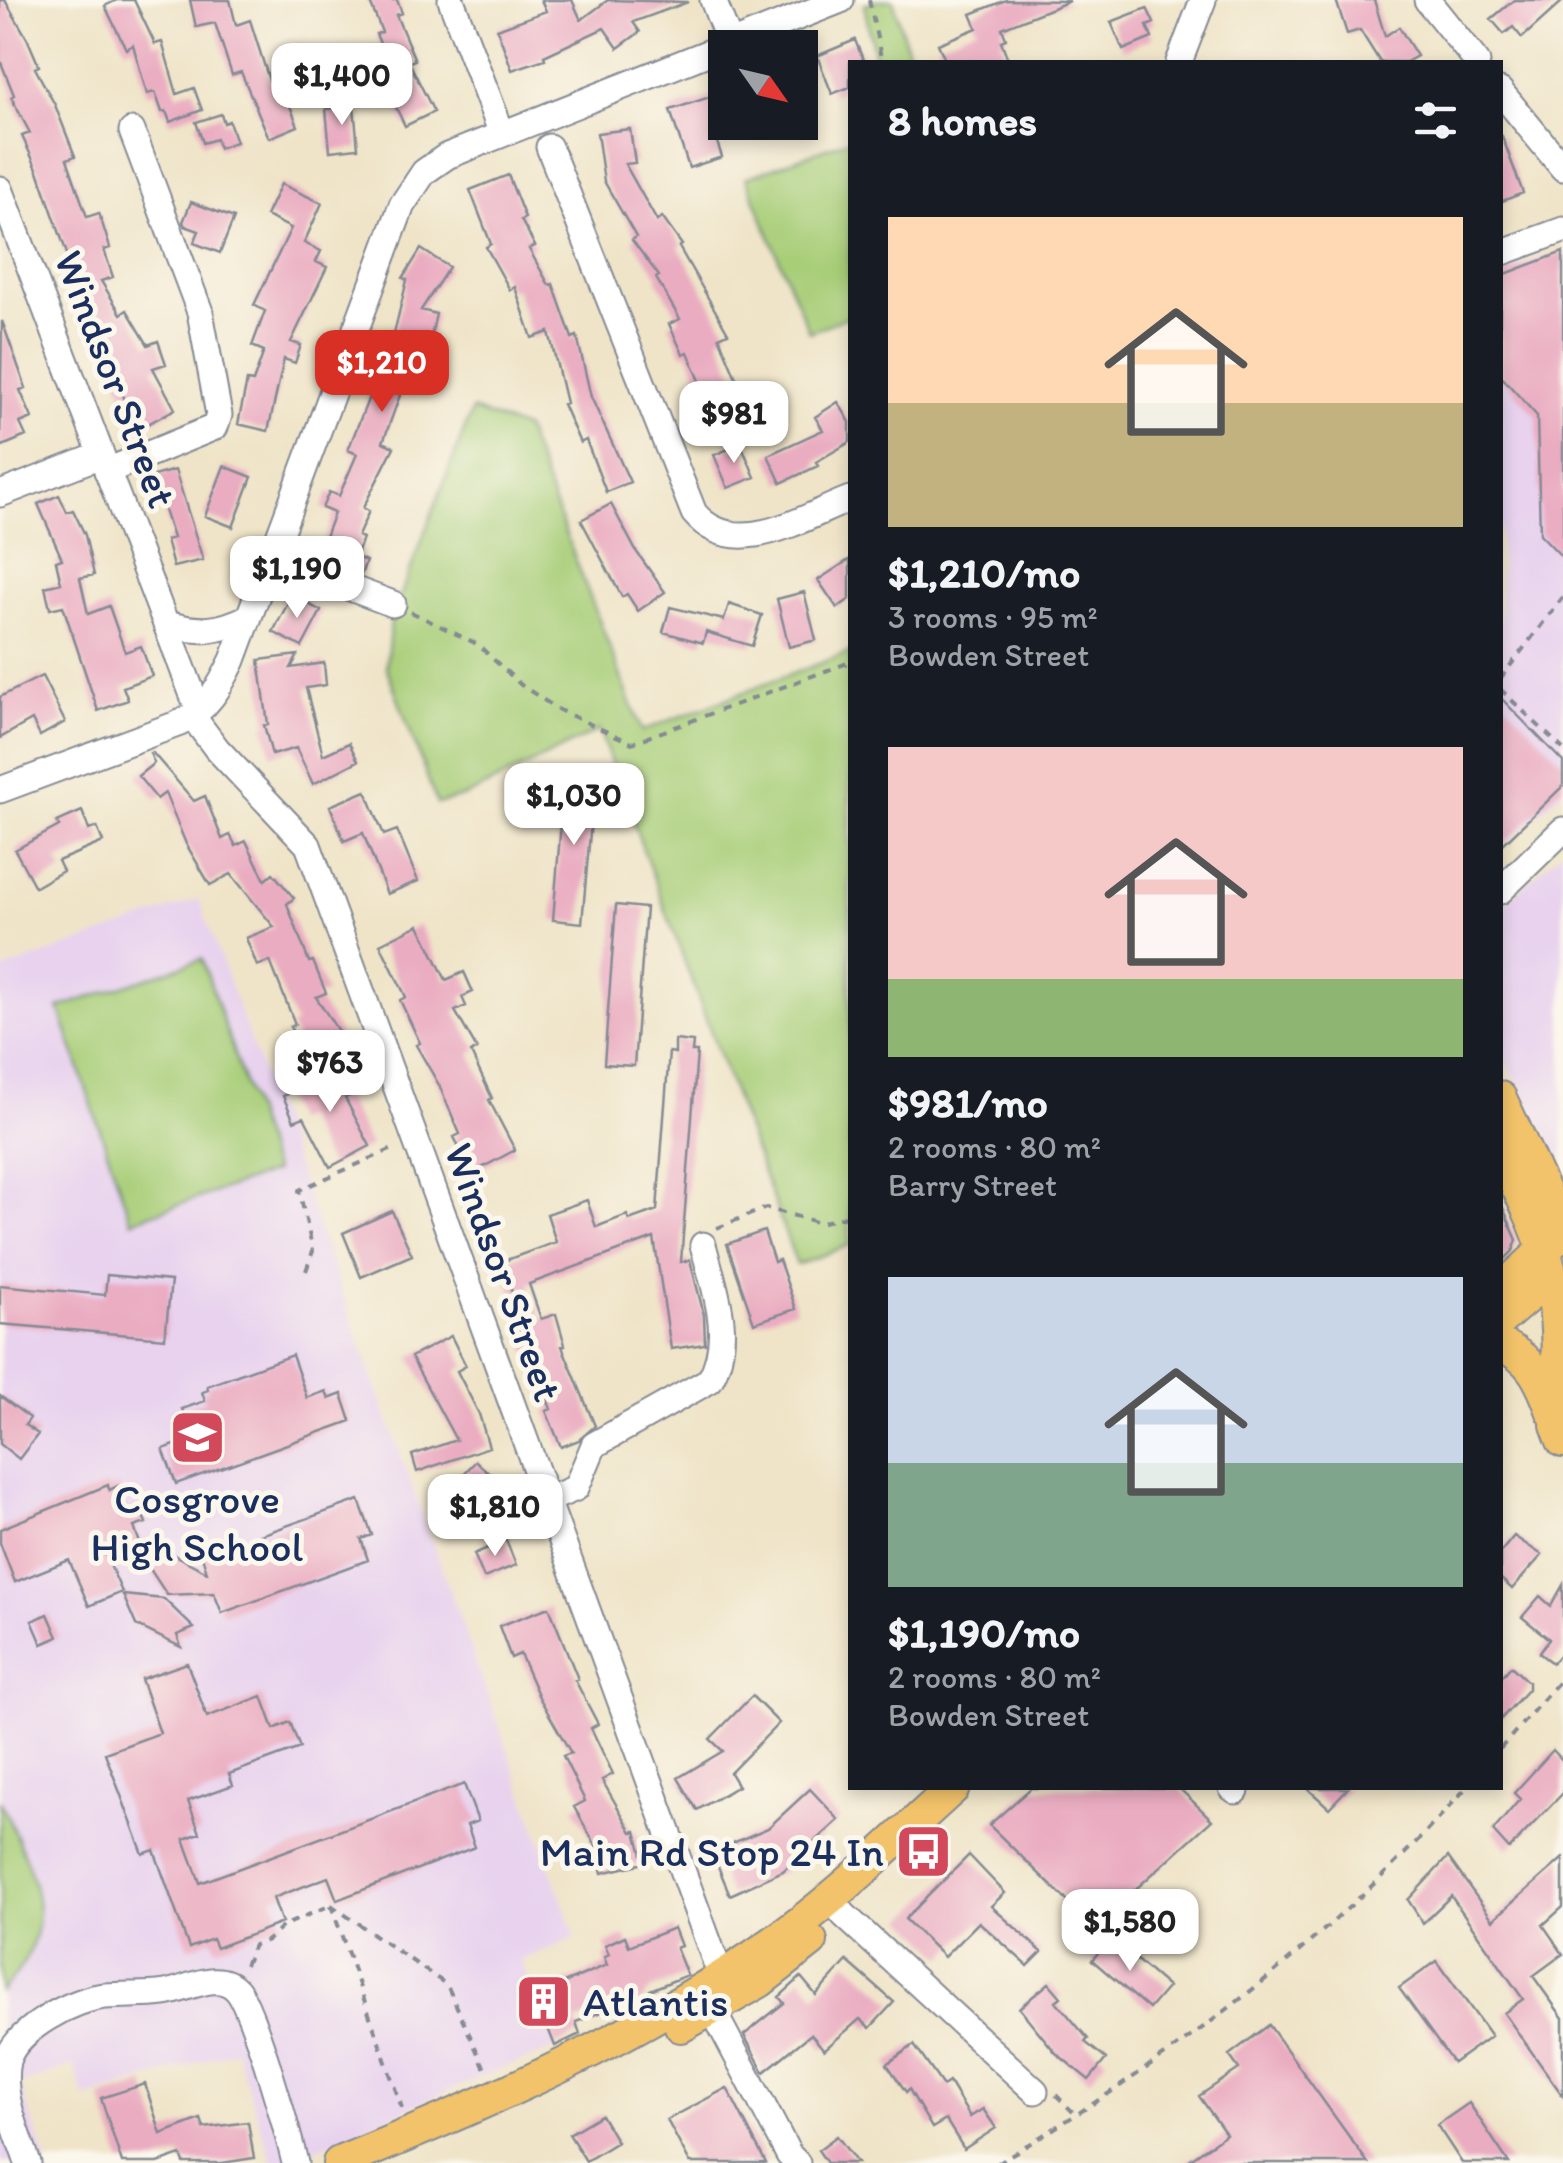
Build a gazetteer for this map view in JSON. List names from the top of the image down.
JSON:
{
  "streets": {
    "street": ["Windsor Street"]
  },
  "places": {
    "school or university": ["Cosgrove High School"],
    "bus stop": ["Main Rd Stop 24 In"],
    "building": ["Atlantis"]
  },
  "north": "bottom right",
  "page": {
    "price": [
      "$1,400",
      "$1,210",
      "$981",
      "$1,190",
      "$1,030",
      "$763",
      "$1,810",
      "$1,580"
    ],
    "heading": "8 homes",
    "list": [
      {
        "name": "$1,210/mo",
        "note": "3 rooms · 95 m² · Bowden Street"
      },
      {
        "name": "$981/mo",
        "note": "2 rooms · 80 m² · Barry Street"
      },
      {
        "name": "$1,190/mo",
        "note": "2 rooms · 80 m² · Bowden Street"
      }
    ]
  }
}
